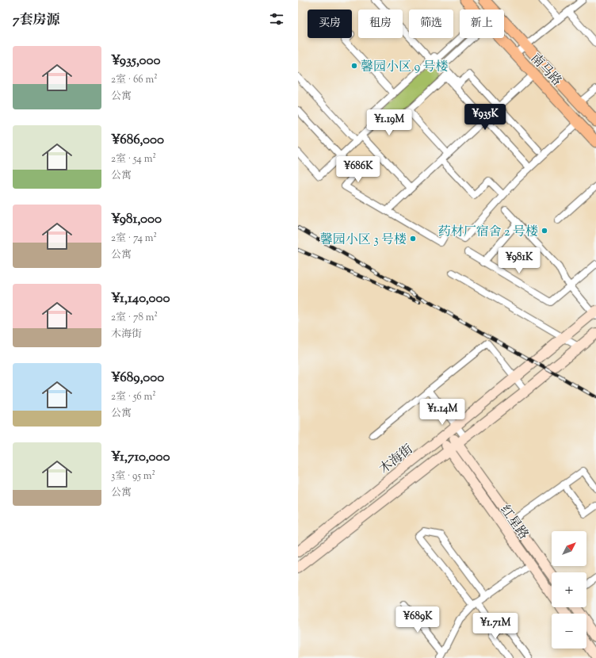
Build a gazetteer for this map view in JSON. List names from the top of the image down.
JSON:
{
  "streets": {
    "main road": ["南马路", "木海街", "红星路"]
  },
  "crossings": [
    ["木海街", "红星路"]
  ],
  "places": ["馨园小区 9 号楼", "药材厂宿舍 2 号楼", "馨园小区 3 号楼"],
  "north": "top right",
  "page": {
    "heading": "7套房源",
    "chip": [
      "买房",
      "租房",
      "筛选",
      "新上"
    ],
    "list": [
      {
        "name": "¥935,000",
        "note": "2室 · 66 m² · 公寓"
      },
      {
        "name": "¥686,000",
        "note": "2室 · 54 m² · 公寓"
      },
      {
        "name": "¥981,000",
        "note": "2室 · 74 m² · 公寓"
      },
      {
        "name": "¥1,140,000",
        "note": "2室 · 78 m² · 木海街"
      },
      {
        "name": "¥689,000",
        "note": "2室 · 56 m² · 公寓"
      },
      {
        "name": "¥1,710,000",
        "note": "3室 · 95 m² · 公寓"
      }
    ],
    "price": [
      "¥935K",
      "¥1.19M",
      "¥686K",
      "¥981K",
      "¥1.14M",
      "¥689K",
      "¥1.71M"
    ],
    "map_buttons": ["+", "−"]
  }
}
